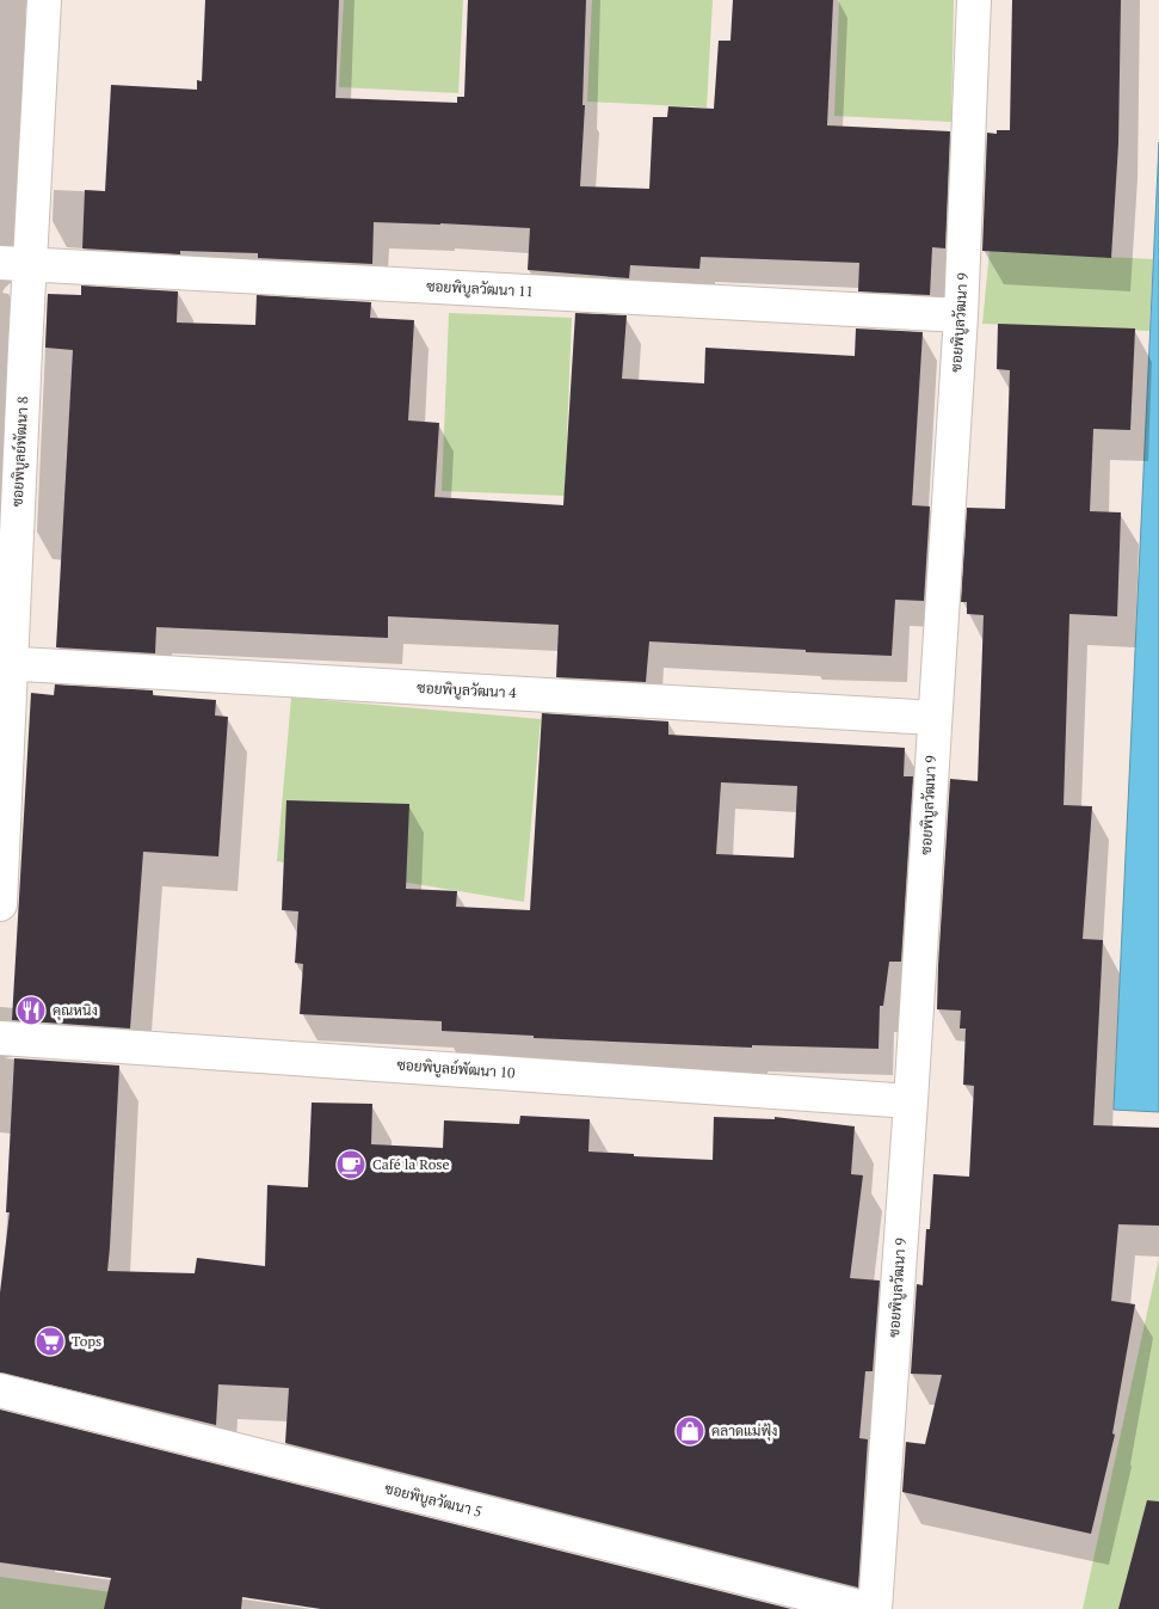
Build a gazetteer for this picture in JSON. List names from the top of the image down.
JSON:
{
  "streets": {
    "street": [
      "ซอยพิบูลวัฒนา 11",
      "ซอยพิบูลวัฒนา 9",
      "ซอยพิบูลย์พัฒนา 8",
      "ซอยพิบูลวัฒนา 4",
      "ซอยพิบูลย์พัฒนา 10",
      "ซอยพิบูลวัฒนา 5"
    ]
  },
  "crossings": [
    ["ซอยพิบูลวัฒนา 11", "ซอยพิบูลวัฒนา 9"],
    ["ซอยพิบูลวัฒนา 11", "ซอยพิบูลย์พัฒนา 8"],
    ["ซอยพิบูลวัฒนา 9", "ซอยพิบูลวัฒนา 4"],
    ["ซอยพิบูลวัฒนา 9", "ซอยพิบูลย์พัฒนา 10"],
    ["ซอยพิบูลย์พัฒนา 8", "ซอยพิบูลวัฒนา 4"]
  ],
  "places": {
    "restaurant": ["คุณหนิง"],
    "cafe": ["Café la Rose"],
    "supermarket": ["Tops"],
    "shop": ["คลาดแม่ฟุ้ง"]
  }
}
